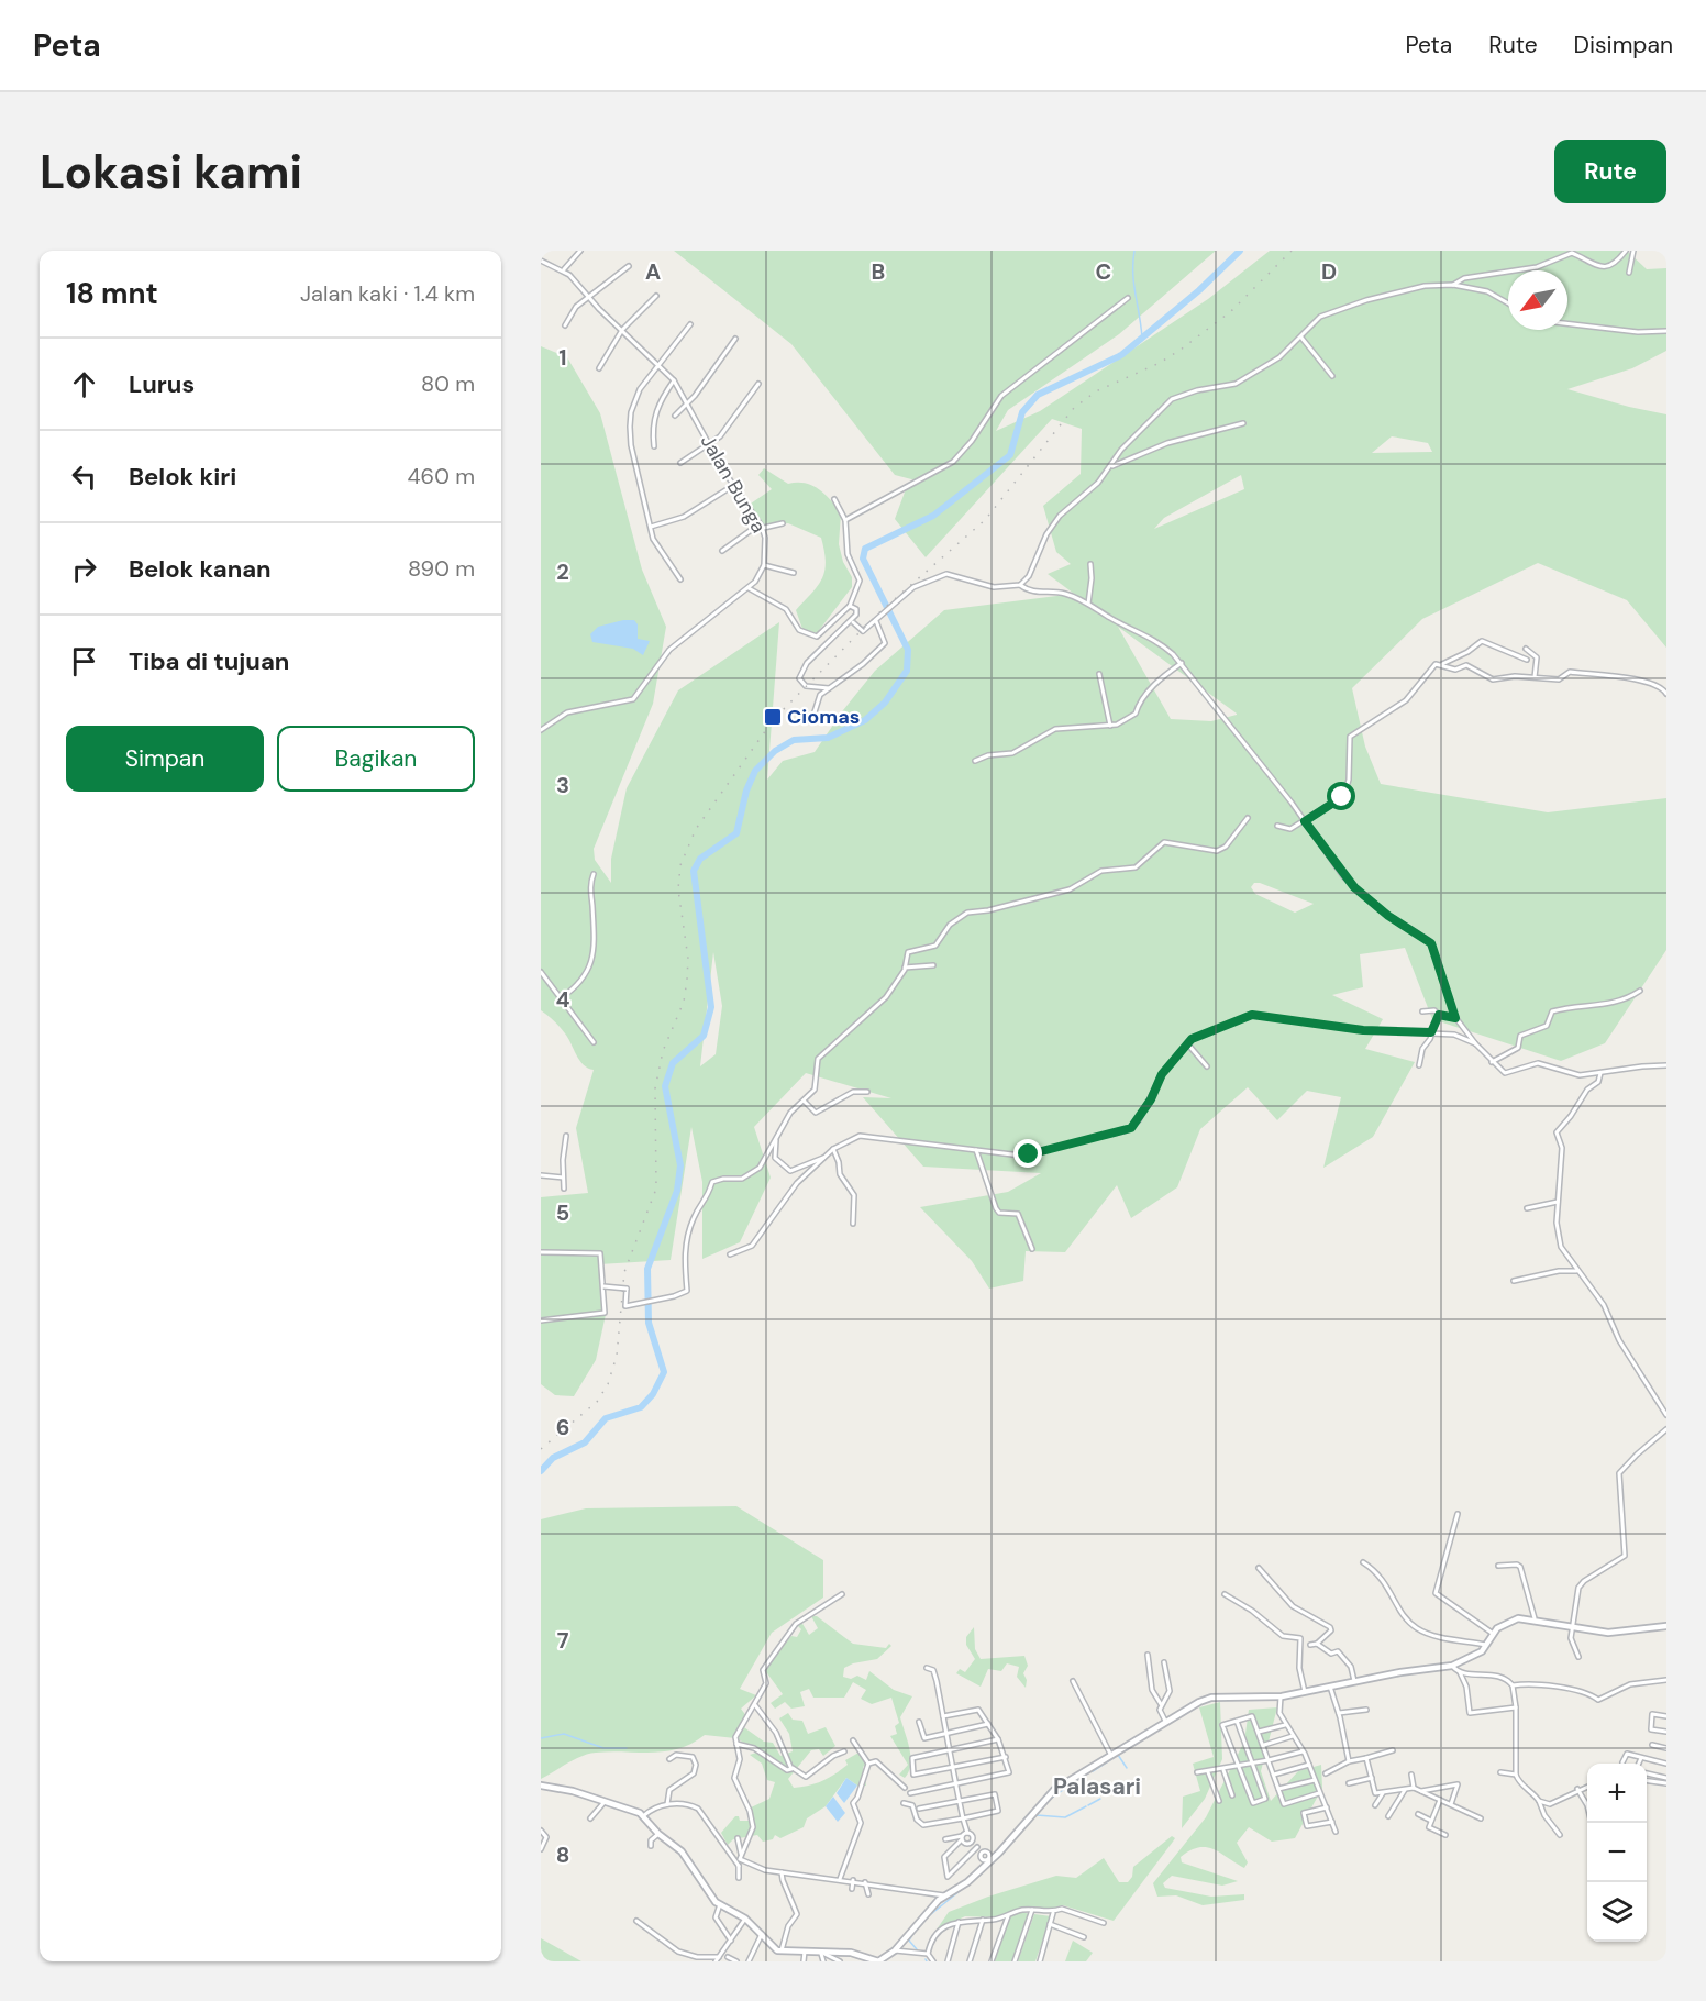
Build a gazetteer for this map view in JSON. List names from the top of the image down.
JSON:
{
  "streets": {
    "street": ["Jalan Bunga"]
  },
  "districts": ["Palasari"],
  "places": {
    "transit": ["Ciomas"]
  },
  "north": "bottom left",
  "page": {
    "header": "Peta",
    "nav": ["Peta", "Rute", "Disimpan"],
    "buttons": [
      "Rute",
      ["Simpan", "Bagikan"]
    ],
    "title": "Lokasi kami",
    "heading": ["18 mnt", "Jalan kaki · 1.4 km"],
    "list": [
      ["Lurus", "80 m"],
      ["Belok kiri", "460 m"],
      ["Belok kanan", "890 m"],
      "Tiba di tujuan"
    ],
    "map_buttons": ["+", "−"]
  },
  "grid": {
    "columns": [
      "A",
      "B",
      "C",
      "D"
    ],
    "rows": [
      "1",
      "2",
      "3",
      "4",
      "5",
      "6",
      "7",
      "8"
    ]
  }
}
